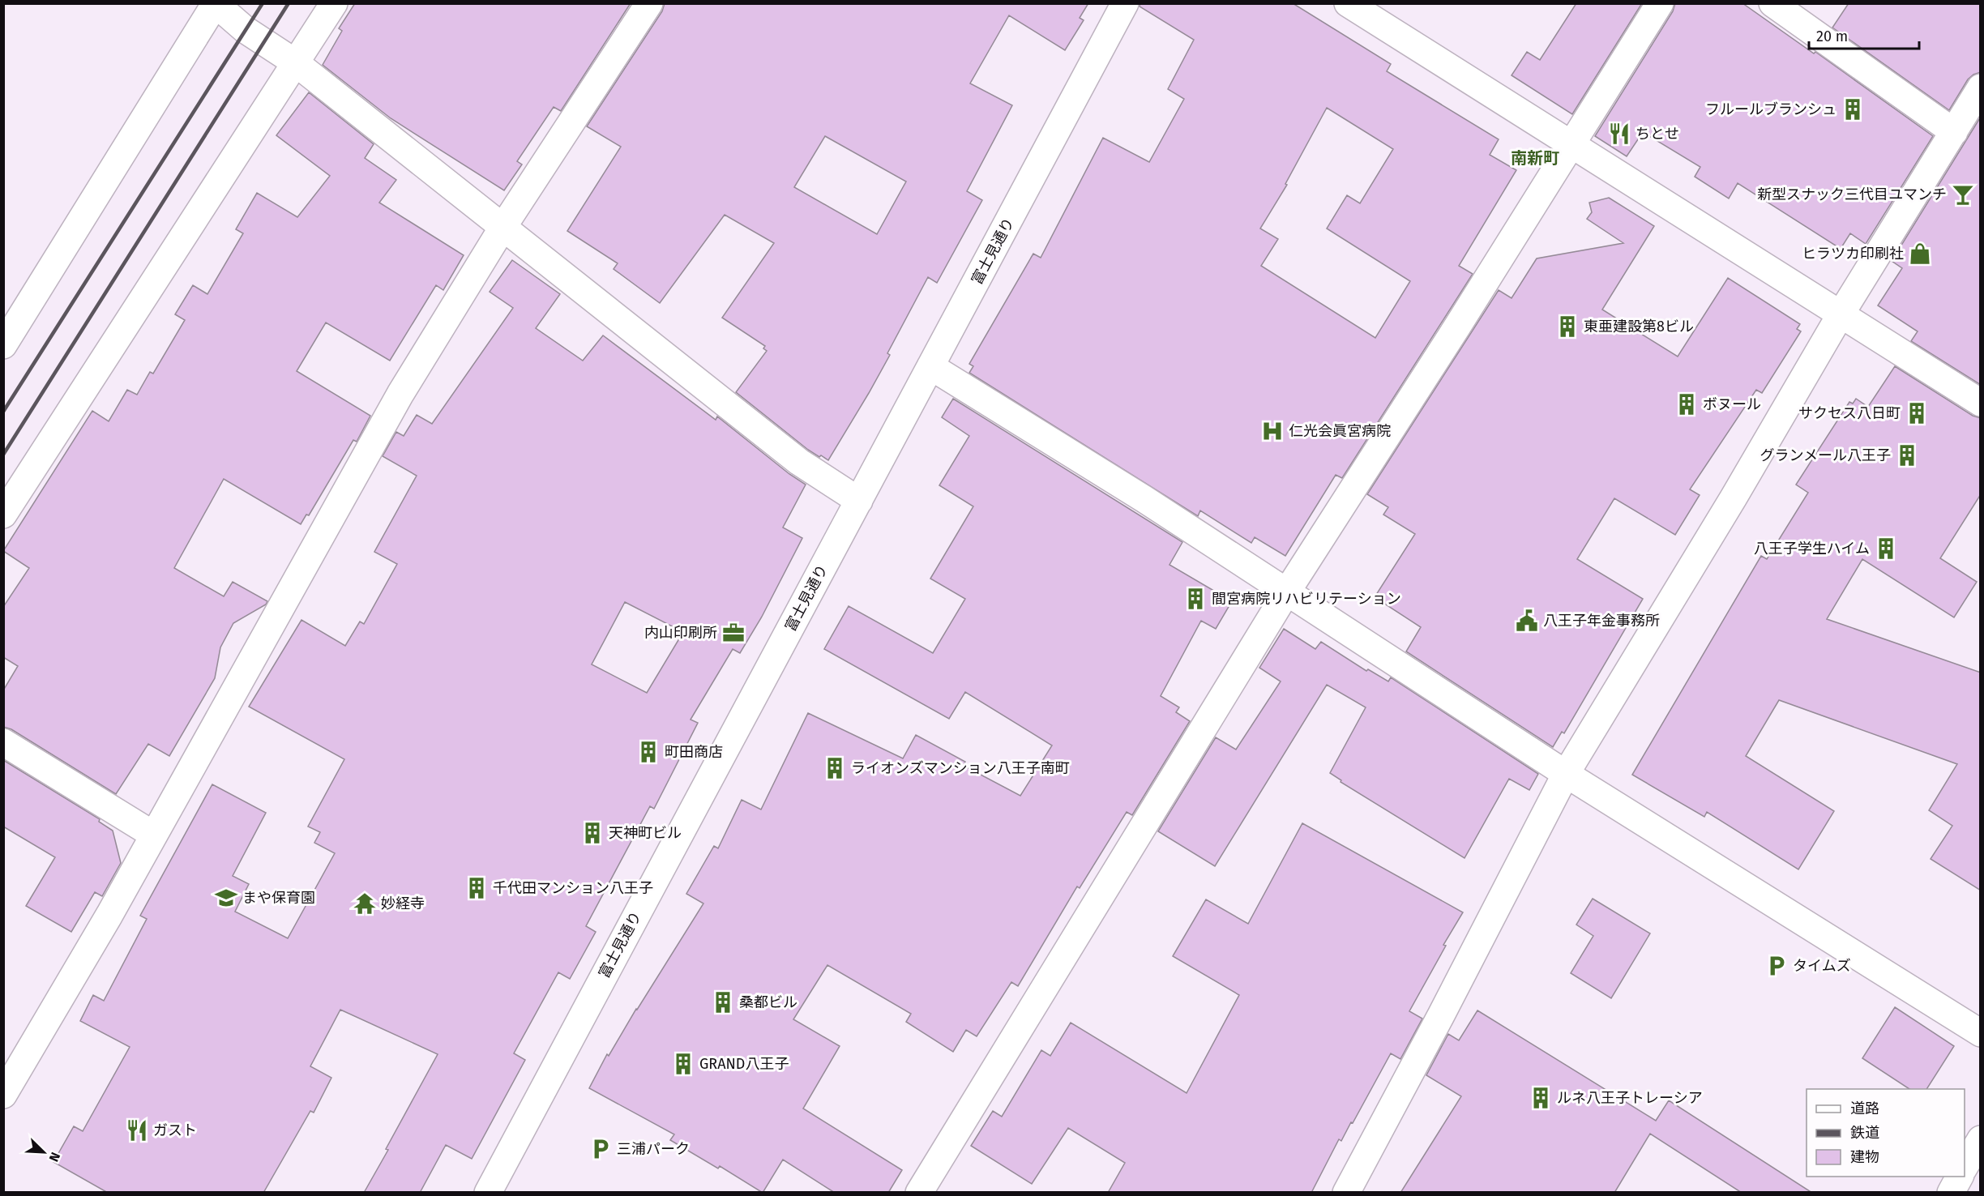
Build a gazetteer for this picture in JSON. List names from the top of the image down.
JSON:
{
  "streets": {
    "main road": ["富士見通り"]
  },
  "districts": ["南新町"],
  "places": {
    "building": [
      "フルールブランシュ",
      "東亜建設第8ビル",
      "ボヌール",
      "サクセス八日町",
      "グランメール八王子",
      "八王子学生ハイム",
      "間宮病院リハビリテーション",
      "町田商店",
      "ライオンズマンション八王子南町",
      "天神町ビル",
      "千代田マンション八王子",
      "桑都ビル",
      "GRAND八王子",
      "ルネ八王子トレーシア"
    ],
    "restaurant": ["ちとせ", "ガスト"],
    "bar": ["新型スナック三代目ユマンチ"],
    "shop": ["ヒラツカ印刷社"],
    "hospital": ["仁光会眞宮病院"],
    "public building": ["八王子年金事務所"],
    "office": ["内山印刷所"],
    "school or university": ["まや保育園"],
    "temple": ["妙経寺"],
    "parking": ["タイムズ", "三浦パーク"]
  },
  "legend": ["道路", "鉄道", "建物"],
  "scale_bar": "20 m",
  "north": "bottom right"
}
